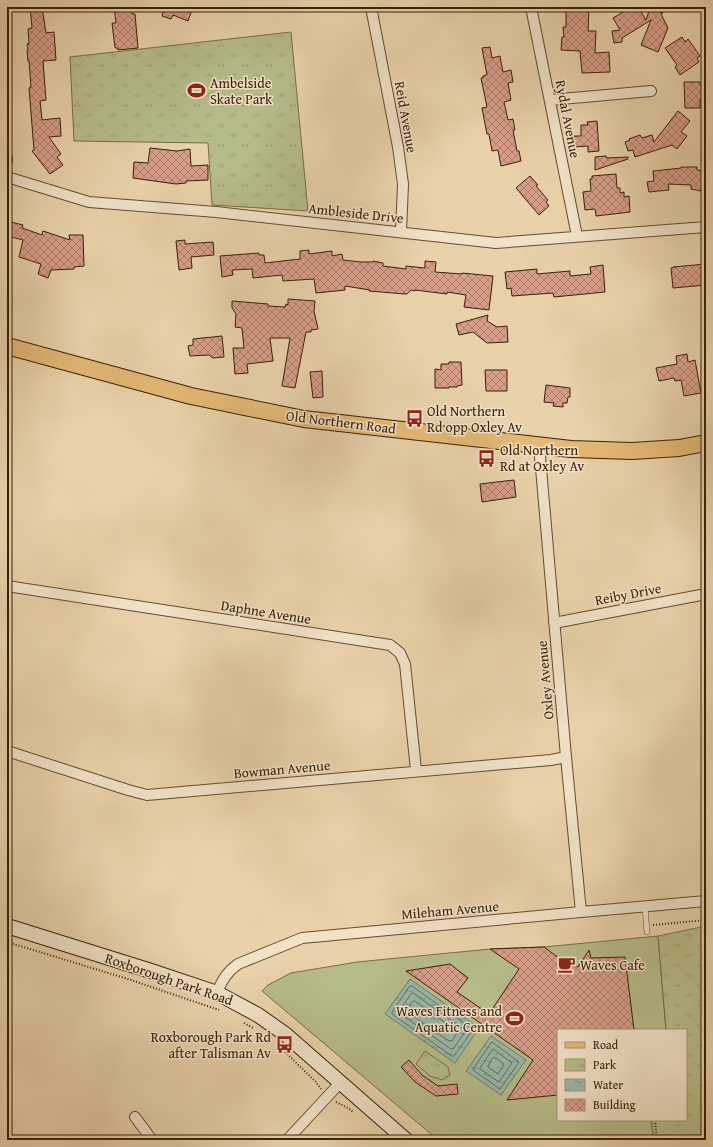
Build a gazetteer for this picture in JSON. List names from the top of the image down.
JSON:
{
  "streets": {
    "main road": ["Old Northern Road"],
    "street": [
      "Reid Avenue",
      "Rydal Avenue",
      "Ambleside Drive",
      "Reiby Drive",
      "Daphne Avenue",
      "Oxley Avenue",
      "Bowman Avenue",
      "Mileham Avenue",
      "Roxborough Park Road"
    ]
  },
  "crossings": [
    ["Reid Avenue", "Ambleside Drive"],
    ["Rydal Avenue", "Ambleside Drive"],
    ["Old Northern Road", "Oxley Avenue"],
    ["Reiby Drive", "Oxley Avenue"],
    ["Daphne Avenue", "Bowman Avenue"],
    ["Oxley Avenue", "Bowman Avenue"],
    ["Oxley Avenue", "Mileham Avenue"],
    ["Mileham Avenue", "Roxborough Park Road"]
  ],
  "places": {
    "sports": ["Ambelside Skate Park", "Waves Fitness and Aquatic Centre"],
    "bus stop": ["Old Northern Rd opp Oxley Av", "Old Northern Rd at Oxley Av", "Roxborough Park Rd after Talisman Av"],
    "cafe": ["Waves Cafe"]
  },
  "legend": [
    "Road",
    "Park",
    "Water",
    "Building"
  ]
}
